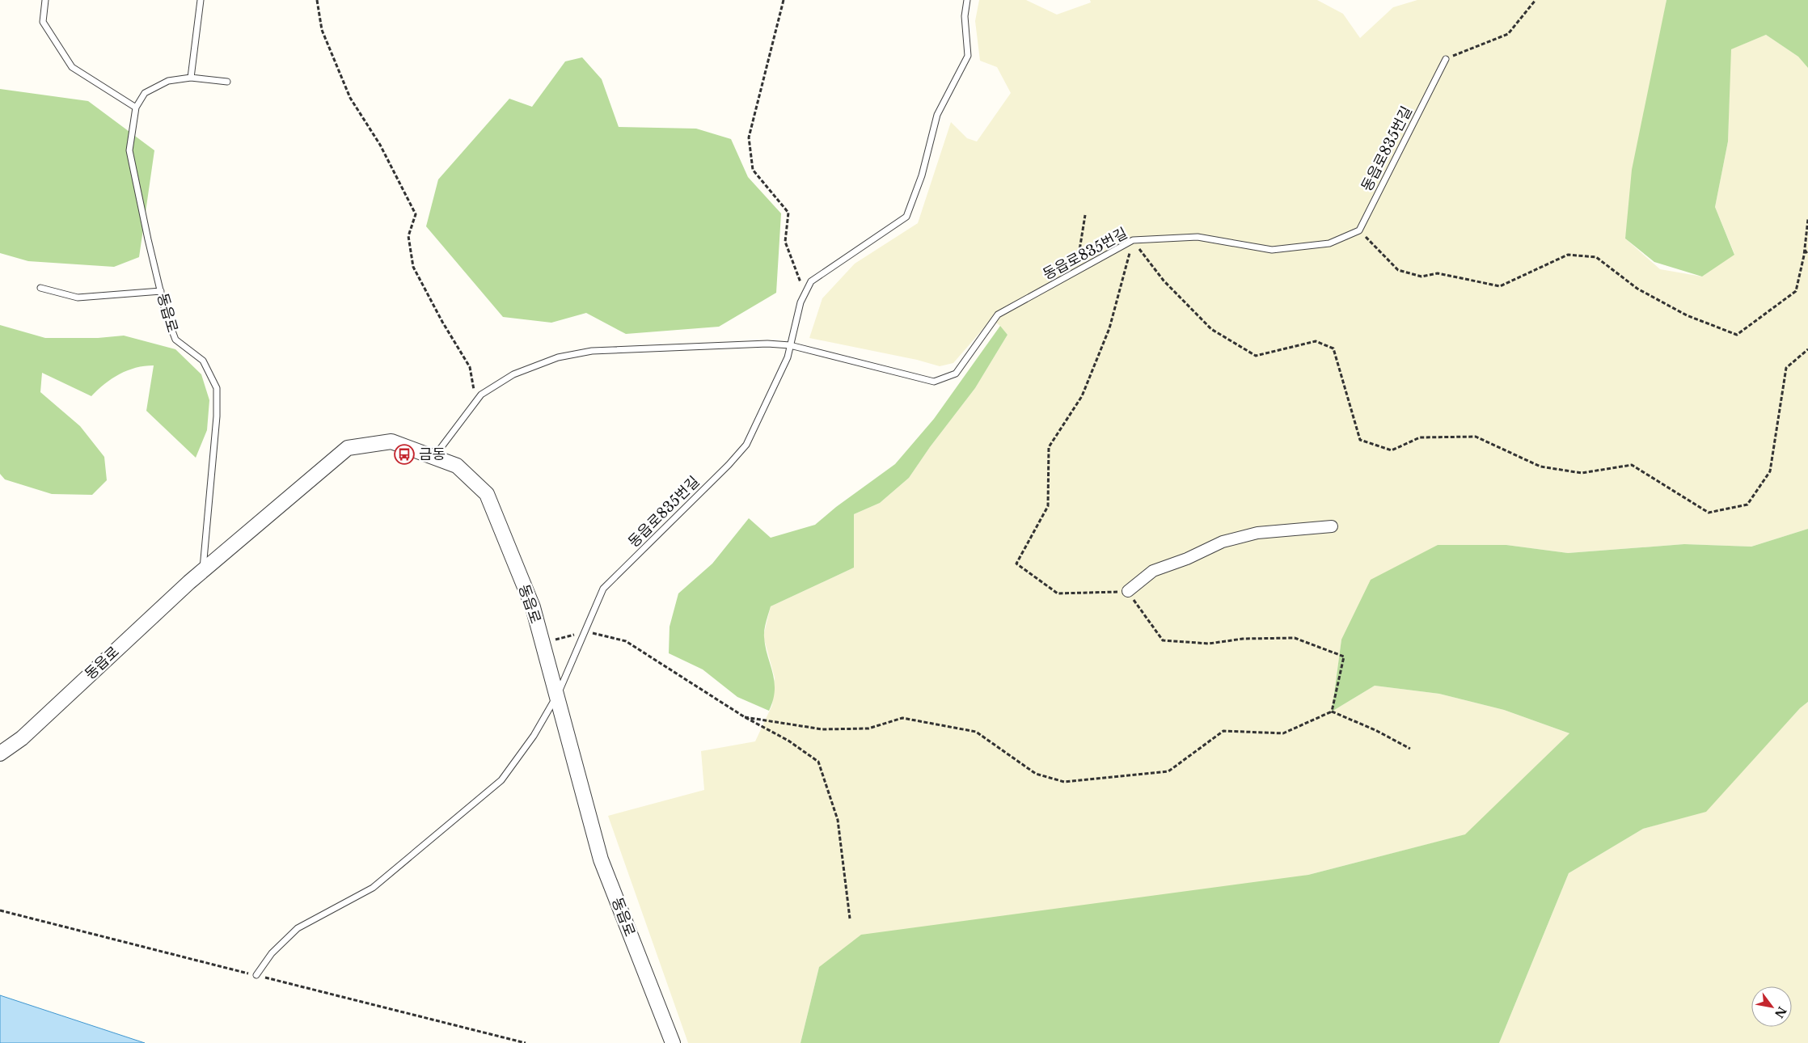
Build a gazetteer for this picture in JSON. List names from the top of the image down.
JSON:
{
  "streets": {
    "street": ["동읍로"],
    "lane": ["동읍로835번길"]
  },
  "crossings": [
    ["동읍로835번길", "동읍로"]
  ],
  "places": {
    "bus stop": ["금동"]
  },
  "north": "bottom right"
}
